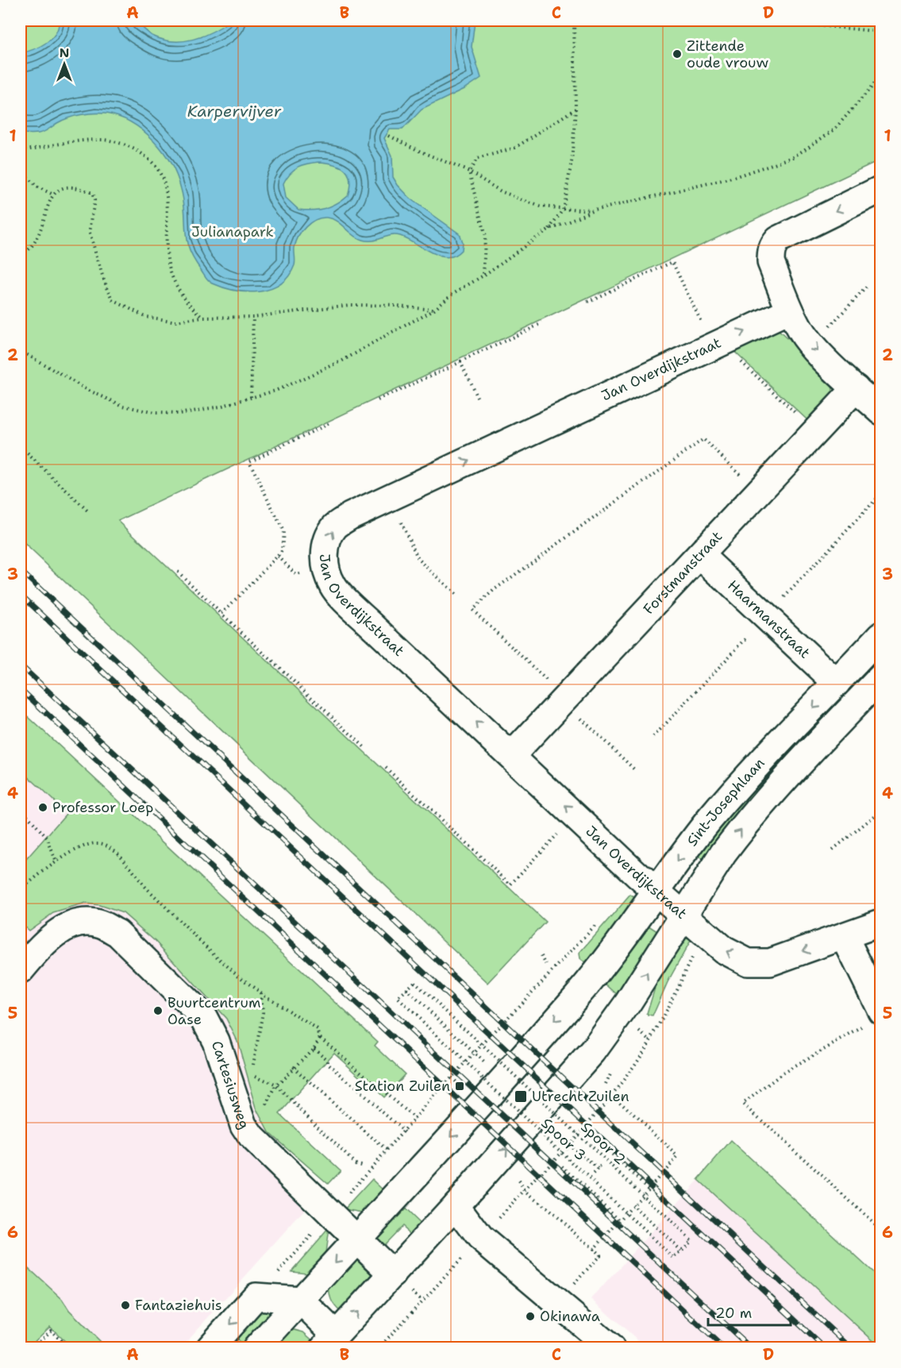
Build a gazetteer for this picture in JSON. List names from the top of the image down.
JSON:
{
  "streets": {
    "street": [
      "Jan Overdijkstraat",
      "Forstmanstraat",
      "Haarmanstraat",
      "Sint-Josephlaan",
      "Cartesiusweg"
    ],
    "path": ["Spoor 3", "Spoor 2"]
  },
  "crossings": [
    ["Jan Overdijkstraat", "Forstmanstraat"],
    ["Jan Overdijkstraat", "Sint-Josephlaan"],
    ["Forstmanstraat", "Haarmanstraat"],
    ["Haarmanstraat", "Sint-Josephlaan"],
    ["Sint-Josephlaan", "Cartesiusweg"],
    ["Spoor 3", "Spoor 2"]
  ],
  "water": ["Karpervijver"],
  "parks": ["Julianapark"],
  "places": {
    "other": [
      "Zittende oude vrouw",
      "Professor Loep",
      "Buurtcentrum Oase",
      "Fantaziehuis",
      "Okinawa"
    ],
    "transit": ["Station Zuilen", "Utrecht Zuilen"]
  },
  "scale_bar": "20 m",
  "north": "top",
  "grid": {
    "columns": [
      "A",
      "B",
      "C",
      "D"
    ],
    "rows": [
      "1",
      "2",
      "3",
      "4",
      "5",
      "6"
    ]
  }
}
